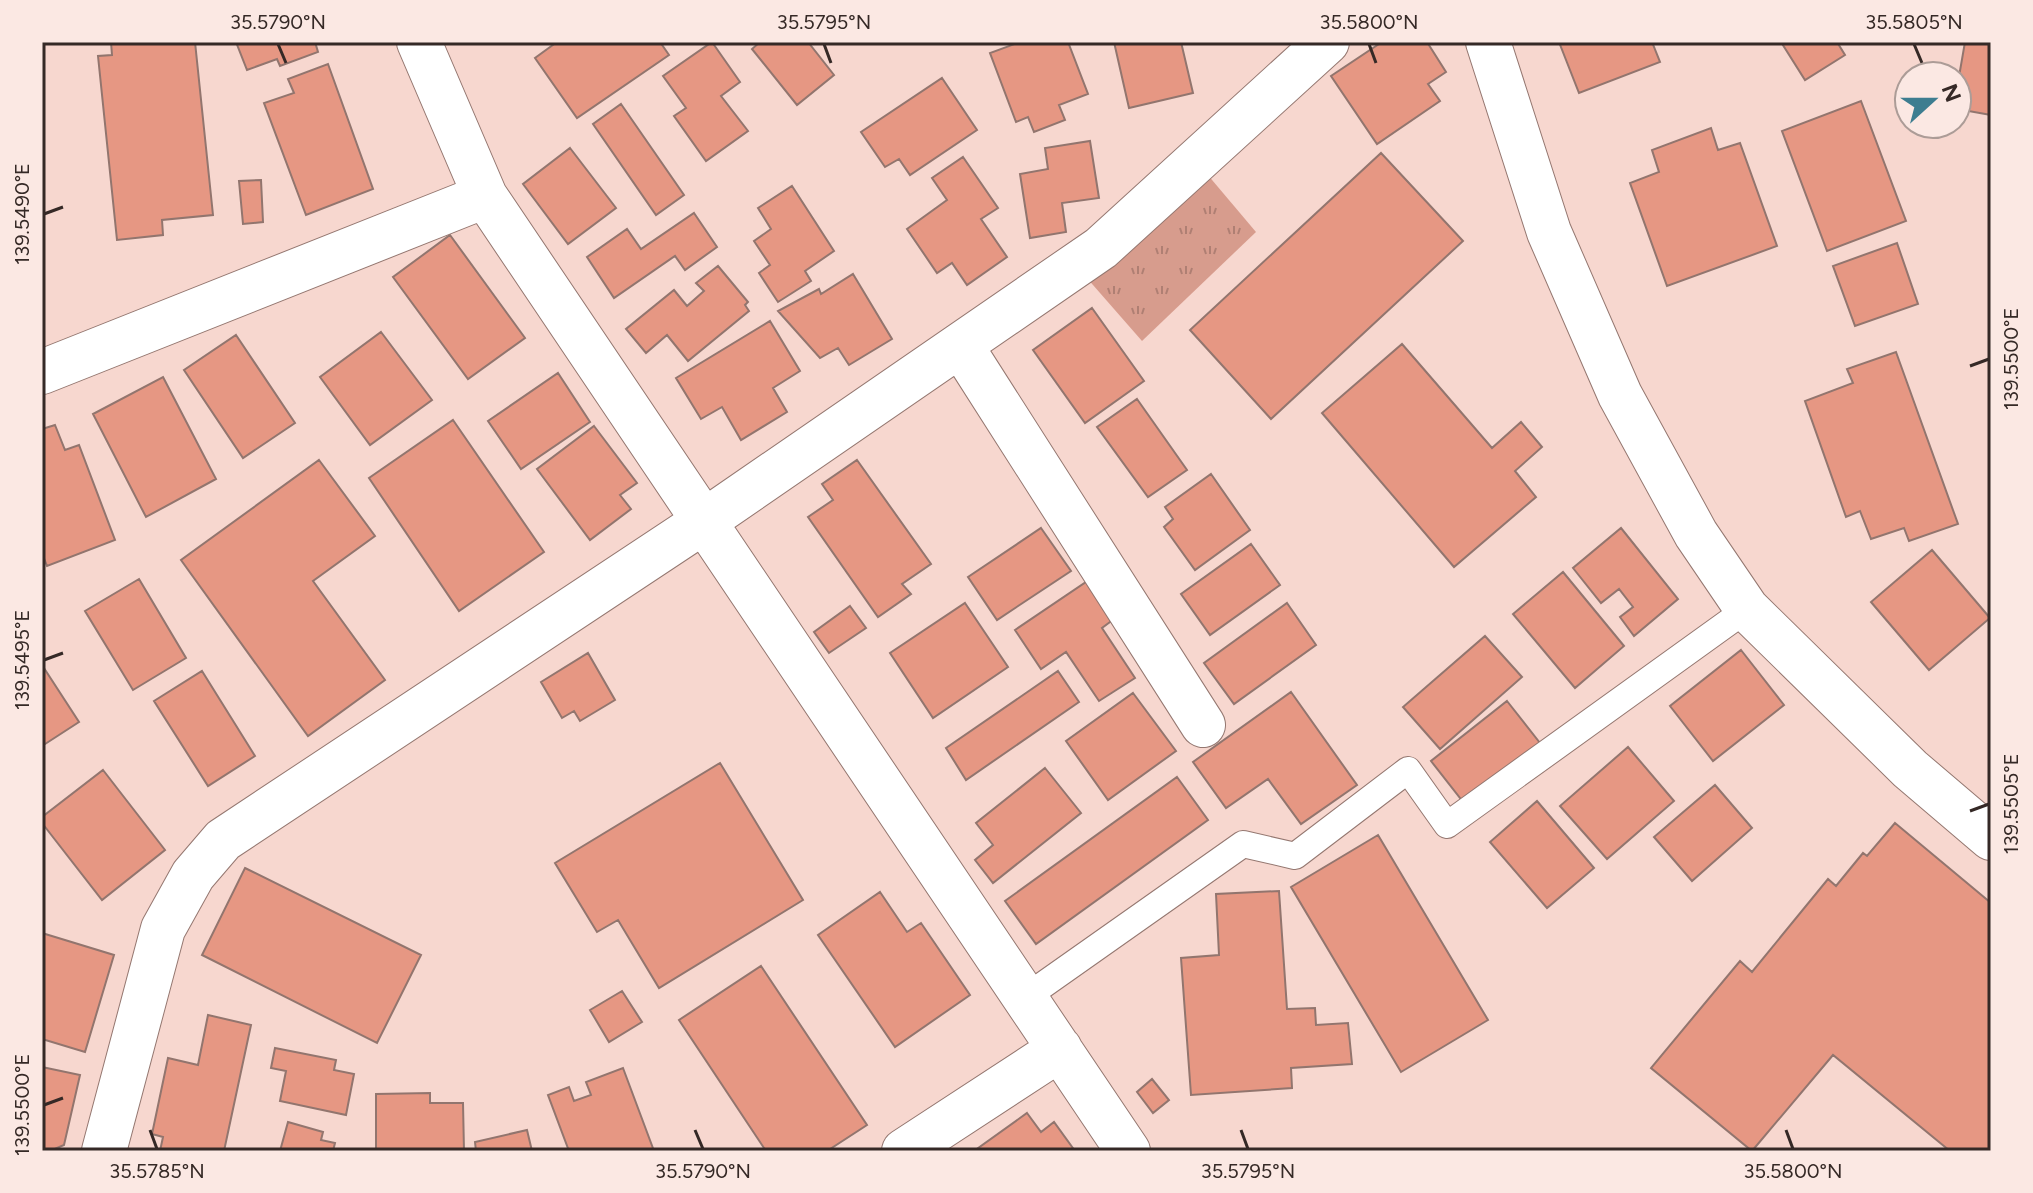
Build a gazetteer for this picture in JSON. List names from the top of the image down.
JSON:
{
  "north": "right",
  "coordinates": [
    "35.5790°N",
    "35.5795°N",
    "35.5800°N",
    "35.5805°N",
    "139.5490°E",
    "139.5500°E",
    "139.5495°E",
    "139.5505°E",
    "35.5785°N"
  ]
}
